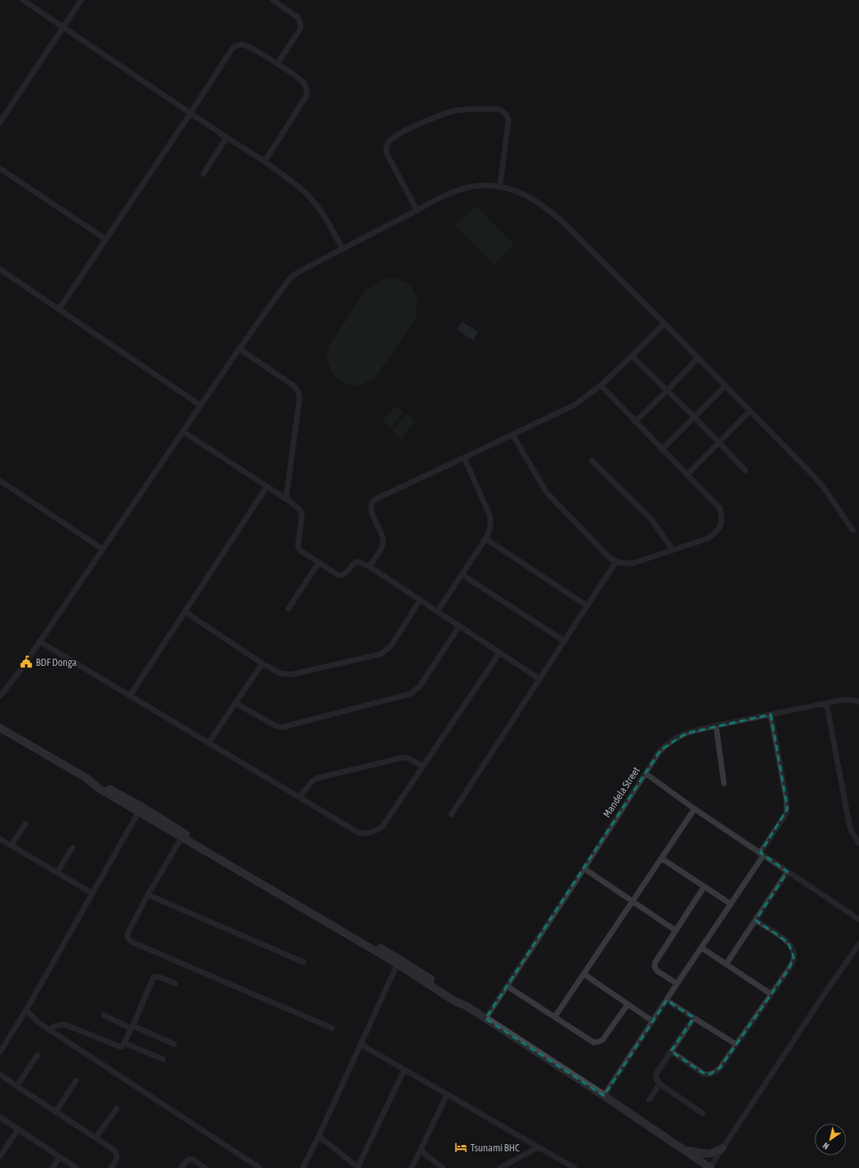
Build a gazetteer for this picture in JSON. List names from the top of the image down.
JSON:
{
  "streets": {
    "street": ["Mandela Street"]
  },
  "places": {
    "public building": ["BDF Donga"],
    "hotel": ["Tsunami BHC"]
  },
  "north": "bottom left"
}
